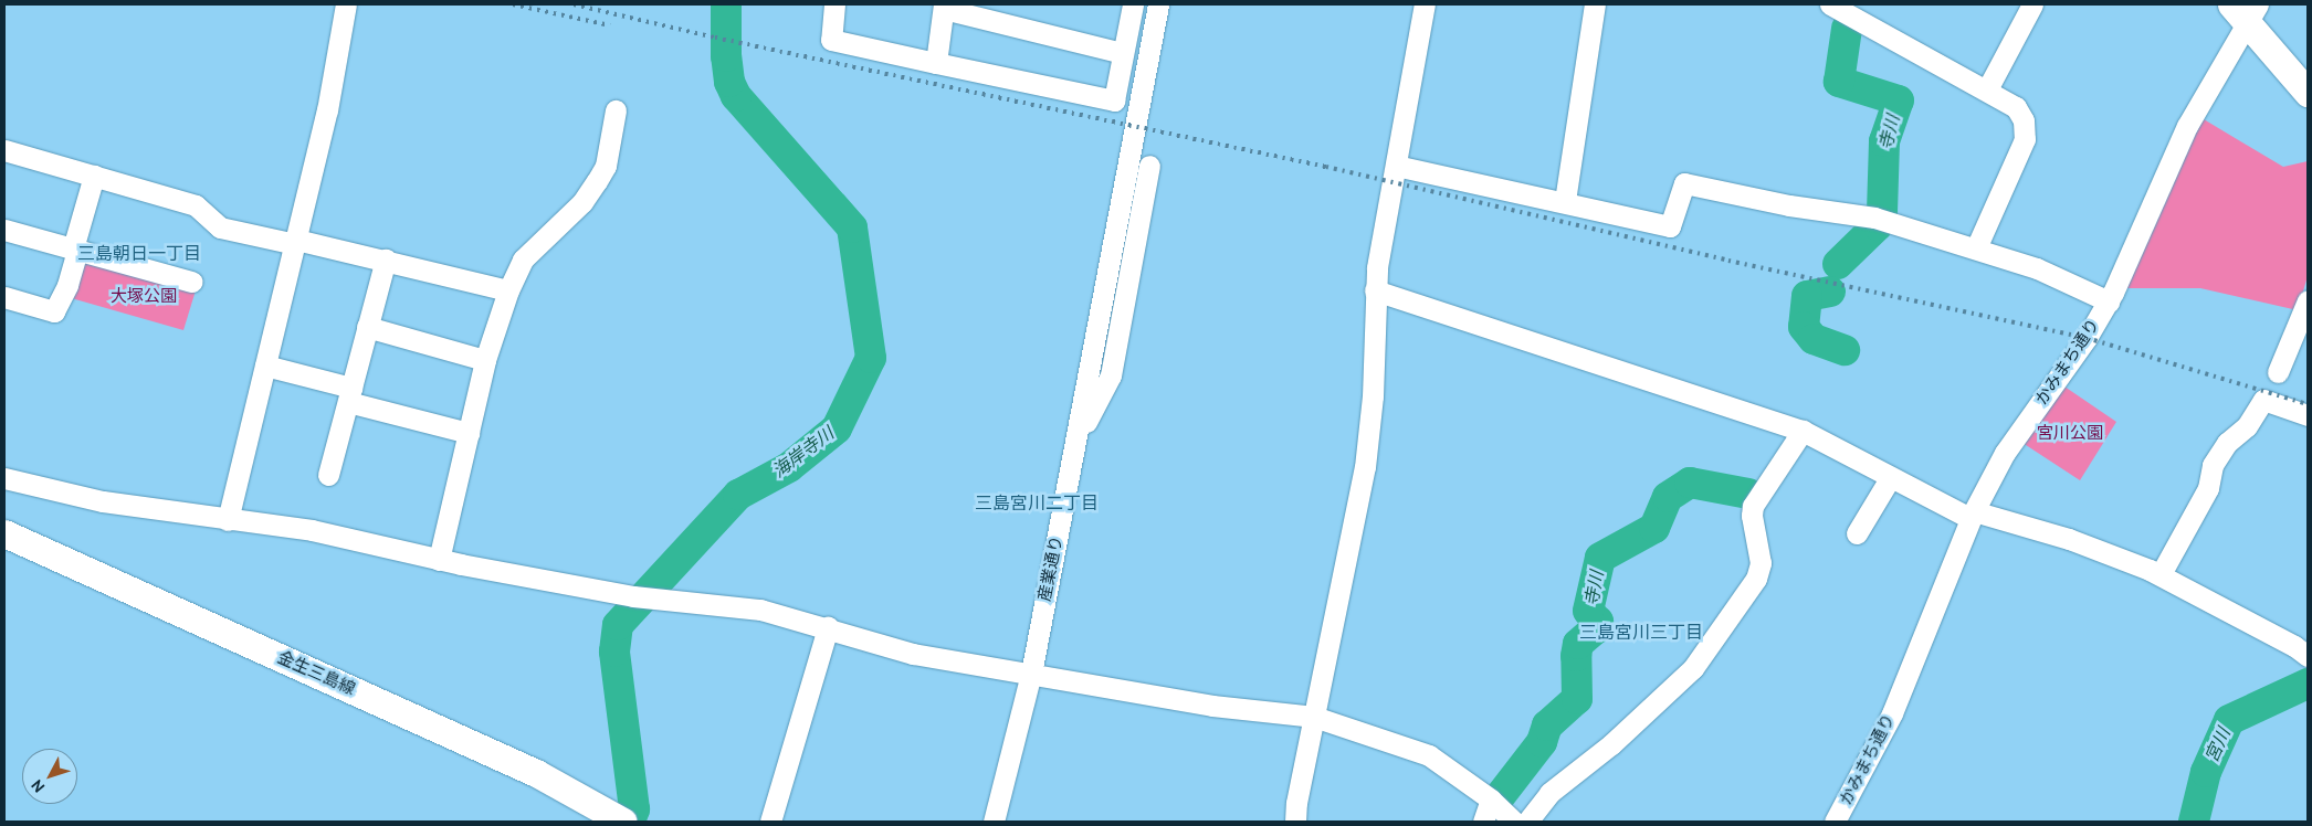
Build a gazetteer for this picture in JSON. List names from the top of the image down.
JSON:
{
  "streets": {
    "main road": ["金生三島線"],
    "street": ["かみまち通り", "産業通り"]
  },
  "districts": ["三島朝日一丁目", "三島宮川二丁目", "三島宮川三丁目"],
  "water": ["寺川", "海岸寺川", "宮川"],
  "parks": ["大塚公園", "宮川公園"],
  "north": "bottom left"
}
